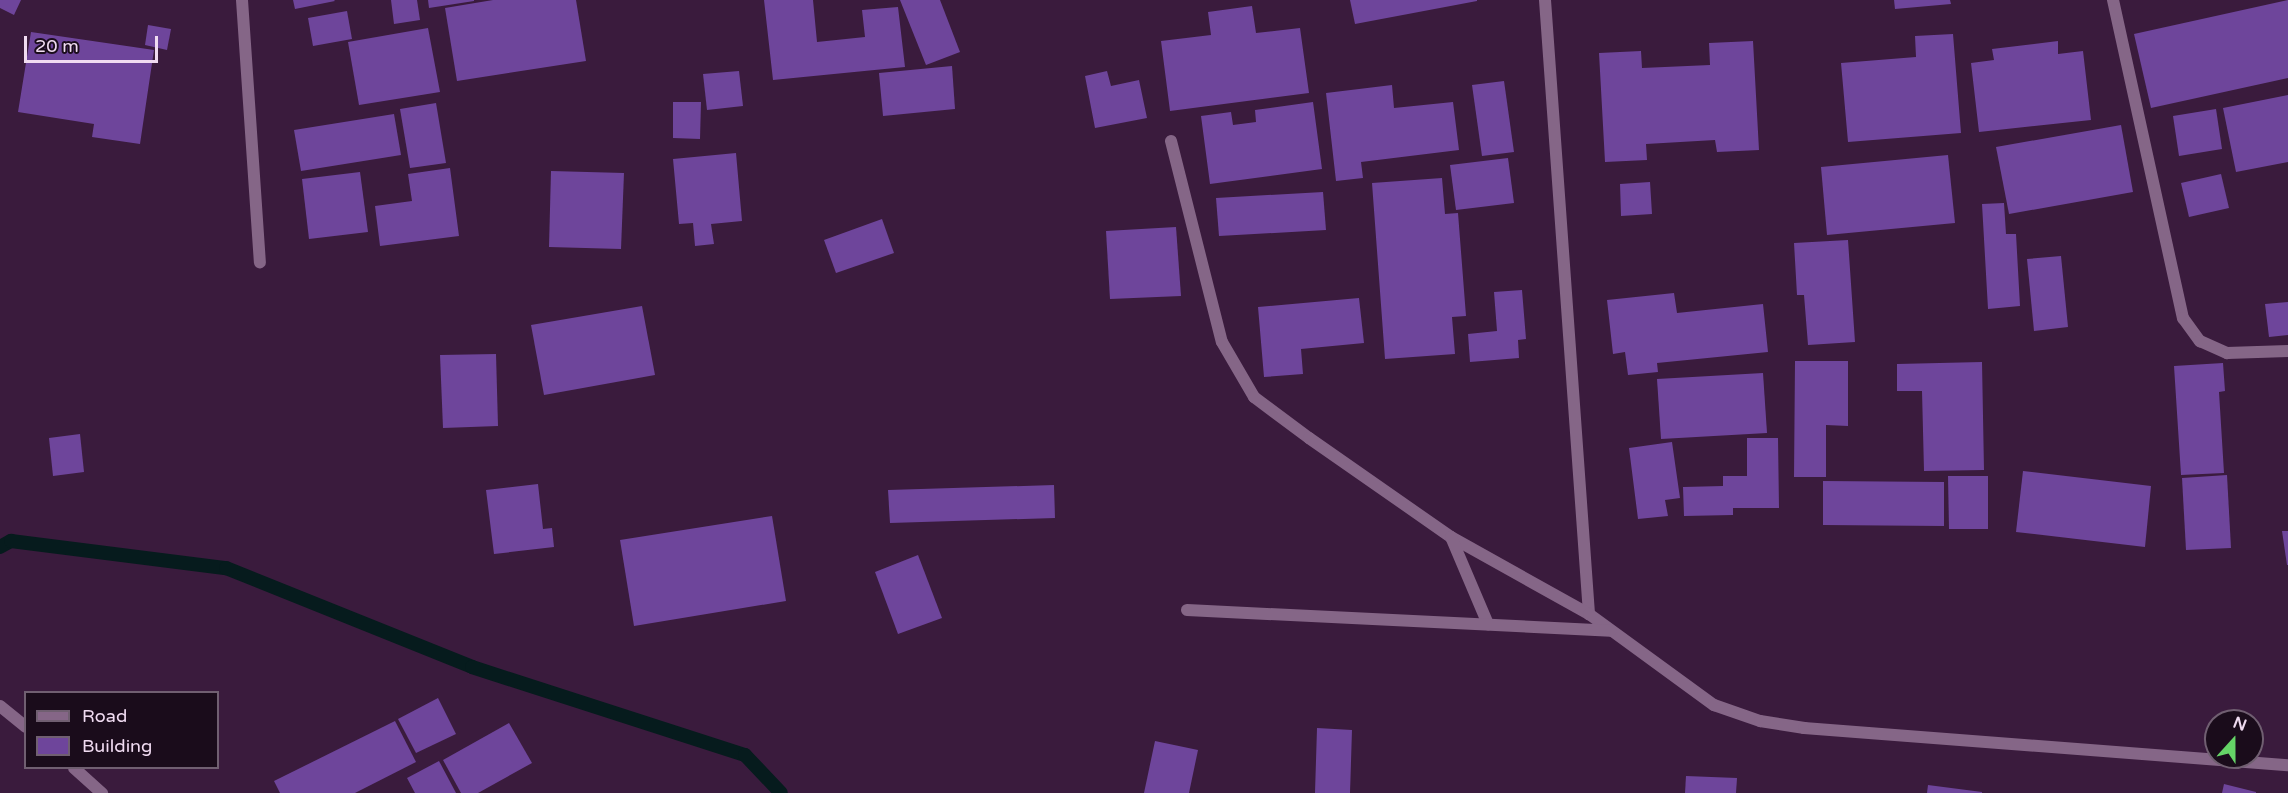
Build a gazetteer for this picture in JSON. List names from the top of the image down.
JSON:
{
  "legend": ["Road", "Building"],
  "scale_bar": "20 m",
  "north": "top"
}
